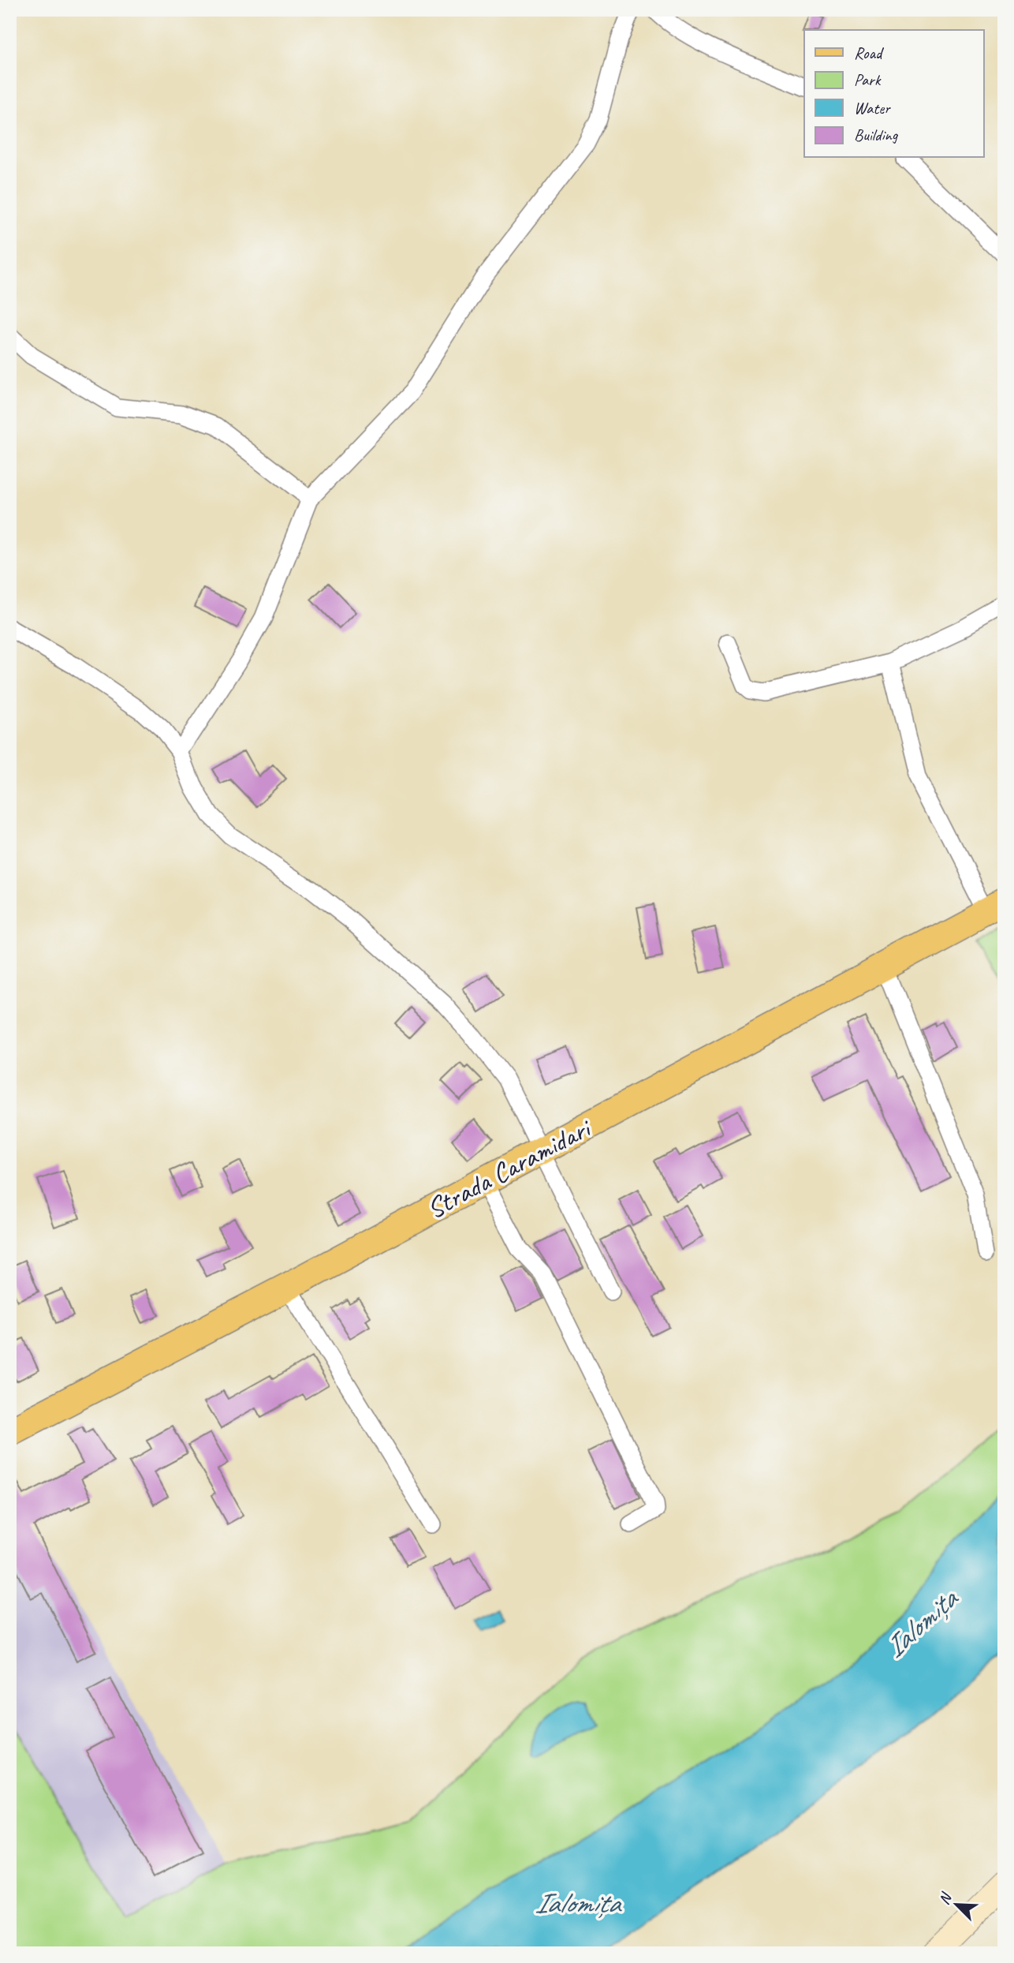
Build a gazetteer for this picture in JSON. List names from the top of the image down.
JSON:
{
  "streets": {
    "main road": ["Strada Caramidari"]
  },
  "water": ["Ialomița"],
  "legend": [
    "Road",
    "Park",
    "Water",
    "Building"
  ],
  "north": "top left"
}
